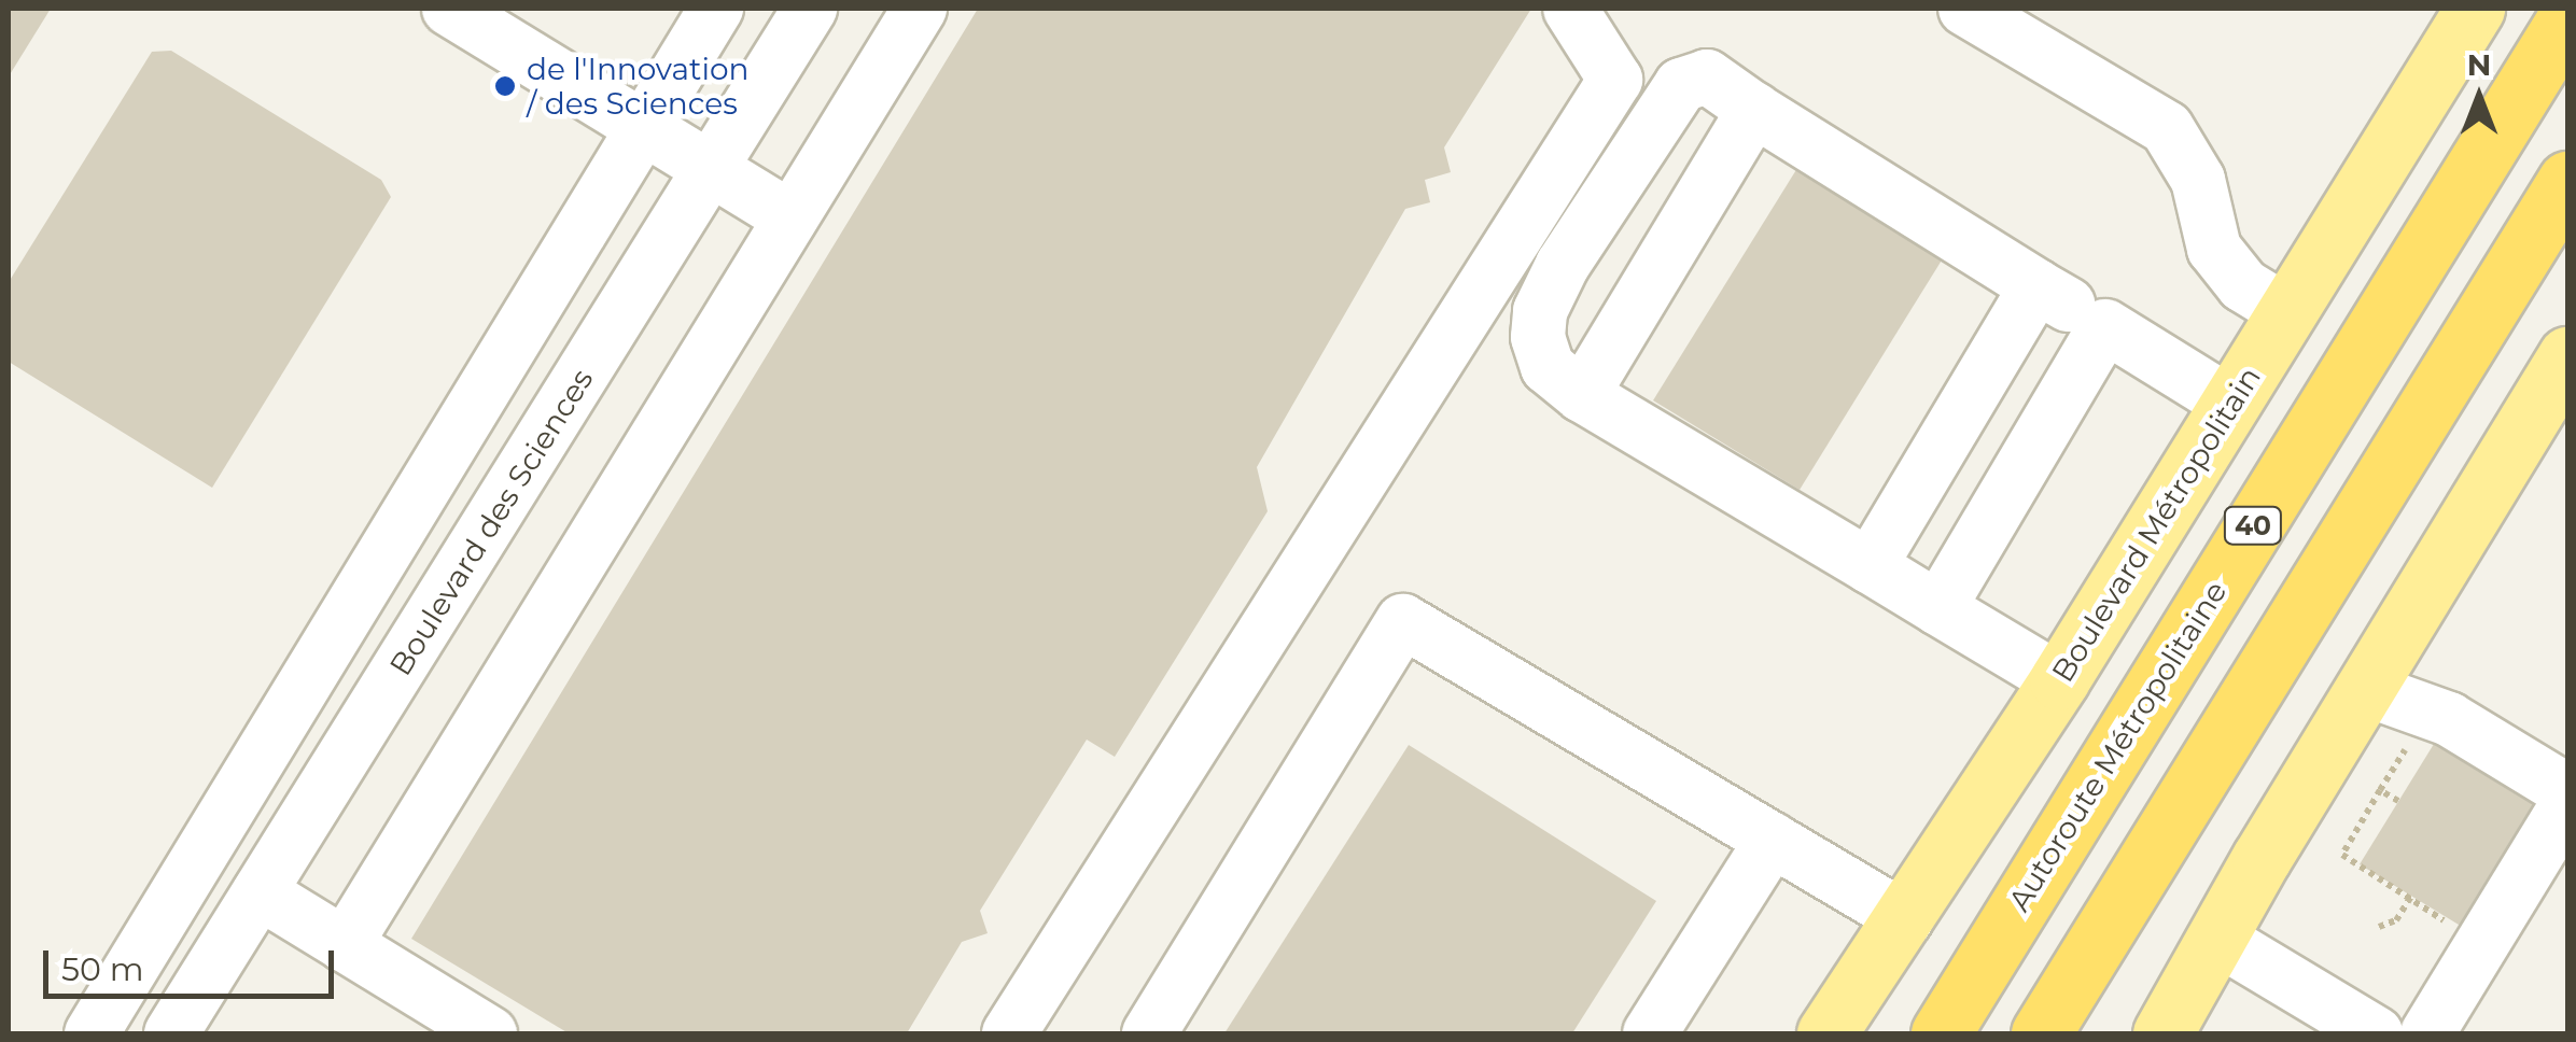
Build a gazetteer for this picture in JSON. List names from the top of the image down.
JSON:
{
  "streets": {
    "highway": ["40", "Autoroute Métropolitaine"],
    "main road": ["Boulevard Métropolitain"],
    "street": ["Boulevard des Sciences"]
  },
  "places": ["de l'Innovation / des Sciences"],
  "scale_bar": "50 m",
  "north": "top"
}
